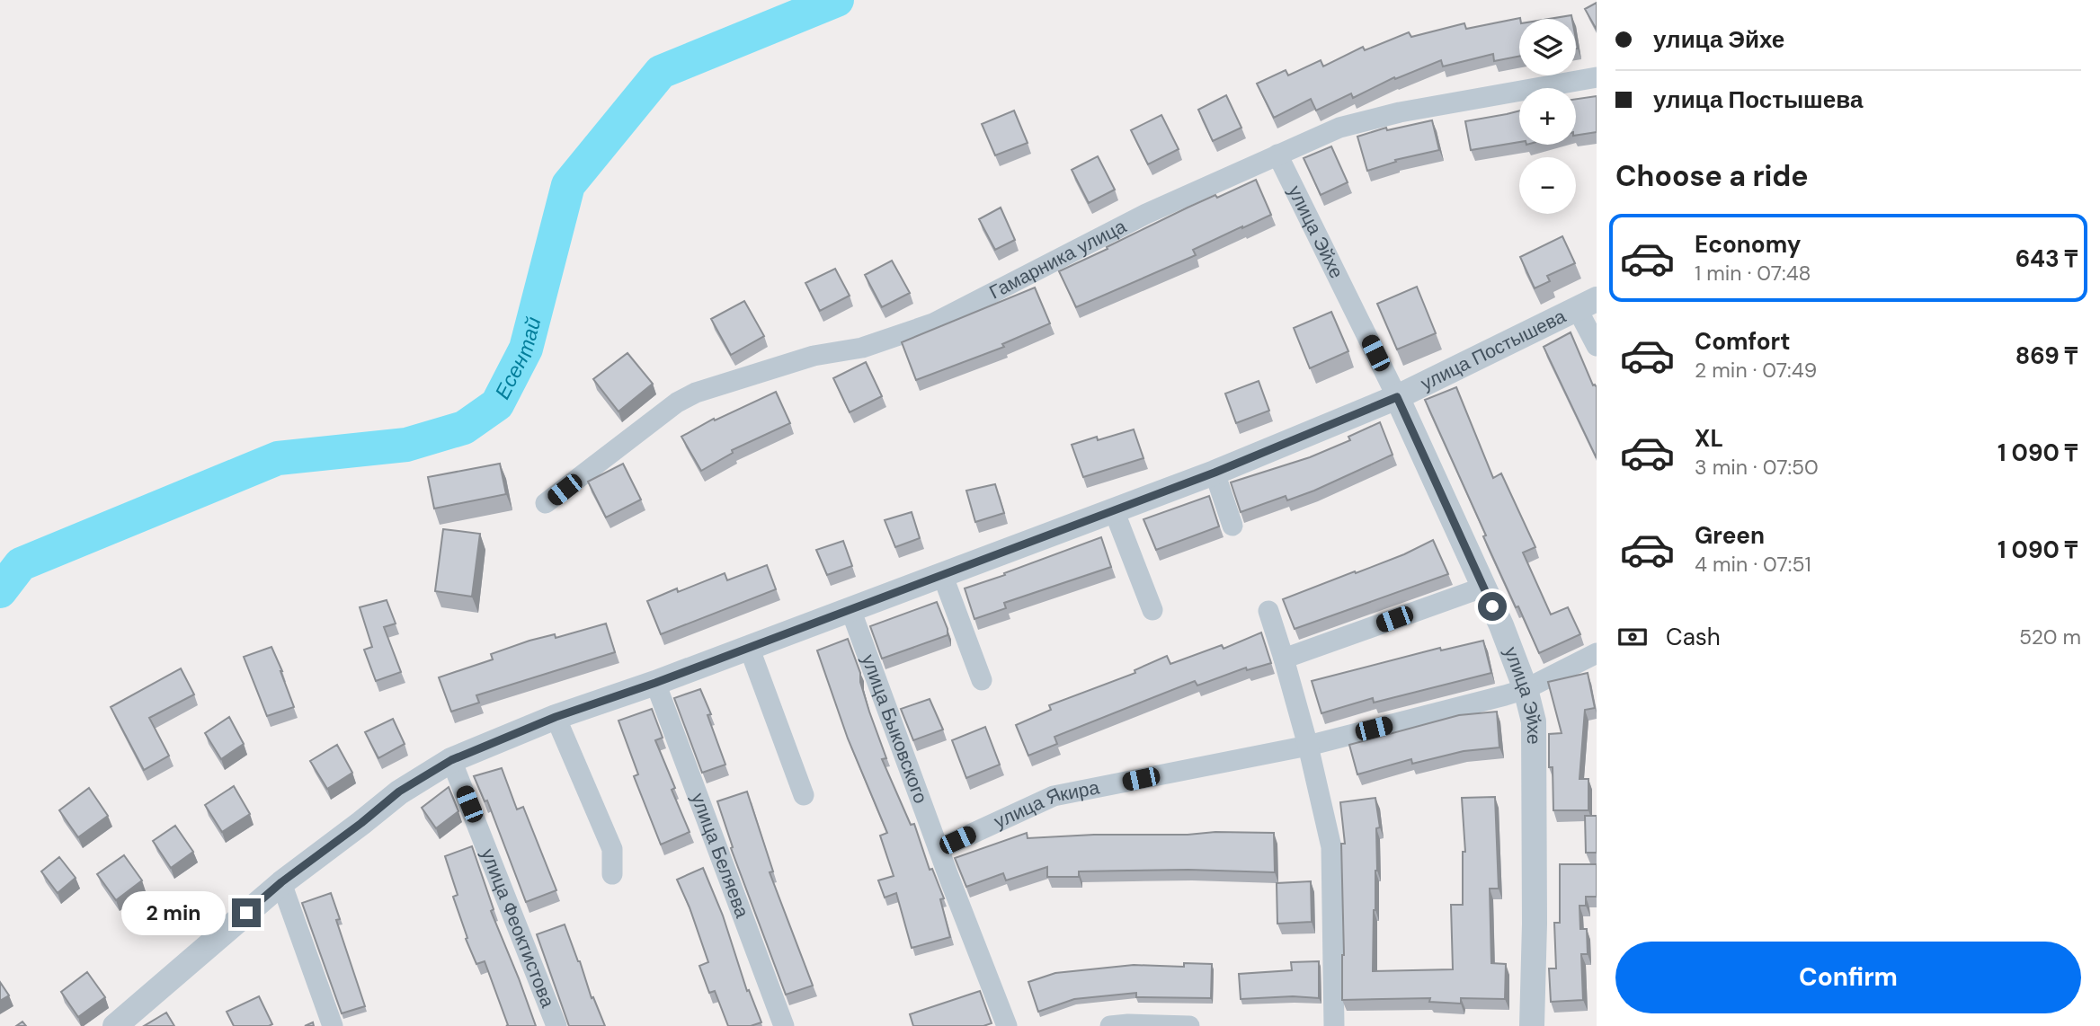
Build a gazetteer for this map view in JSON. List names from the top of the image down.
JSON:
{
  "streets": {
    "street": [
      "улица Эйхе",
      "Гамарника улица",
      "улица Постышева",
      "улица Быковского",
      "улица Якира",
      "улица Беляева",
      "улица Феоктистова"
    ]
  },
  "crossings": [
    ["улица Эйхе", "Гамарника улица"],
    ["улица Эйхе", "улица Постышева"],
    ["улица Эйхе", "улица Якира"],
    ["улица Постышева", "улица Быковского"],
    ["улица Постышева", "улица Беляева"],
    ["улица Постышева", "улица Феоктистова"],
    ["улица Быковского", "улица Якира"]
  ],
  "water": ["Есентай"],
  "page": {
    "banner": ["улица Эйхе", "улица Постышева"],
    "map_buttons": ["+", "−"],
    "heading": "Choose a ride",
    "list": [
      {
        "name": "Economy",
        "note": "1 min · 07:48",
        "value": "643 ₸"
      },
      {
        "name": "Comfort",
        "note": "2 min · 07:49",
        "value": "869 ₸"
      },
      {
        "name": "XL",
        "note": "3 min · 07:50",
        "value": "1 090 ₸"
      },
      {
        "name": "Green",
        "note": "4 min · 07:51",
        "value": "1 090 ₸"
      }
    ],
    "pay": ["Cash", "520 m"],
    "bubble": "2 min",
    "buttons": "Confirm"
  }
}
